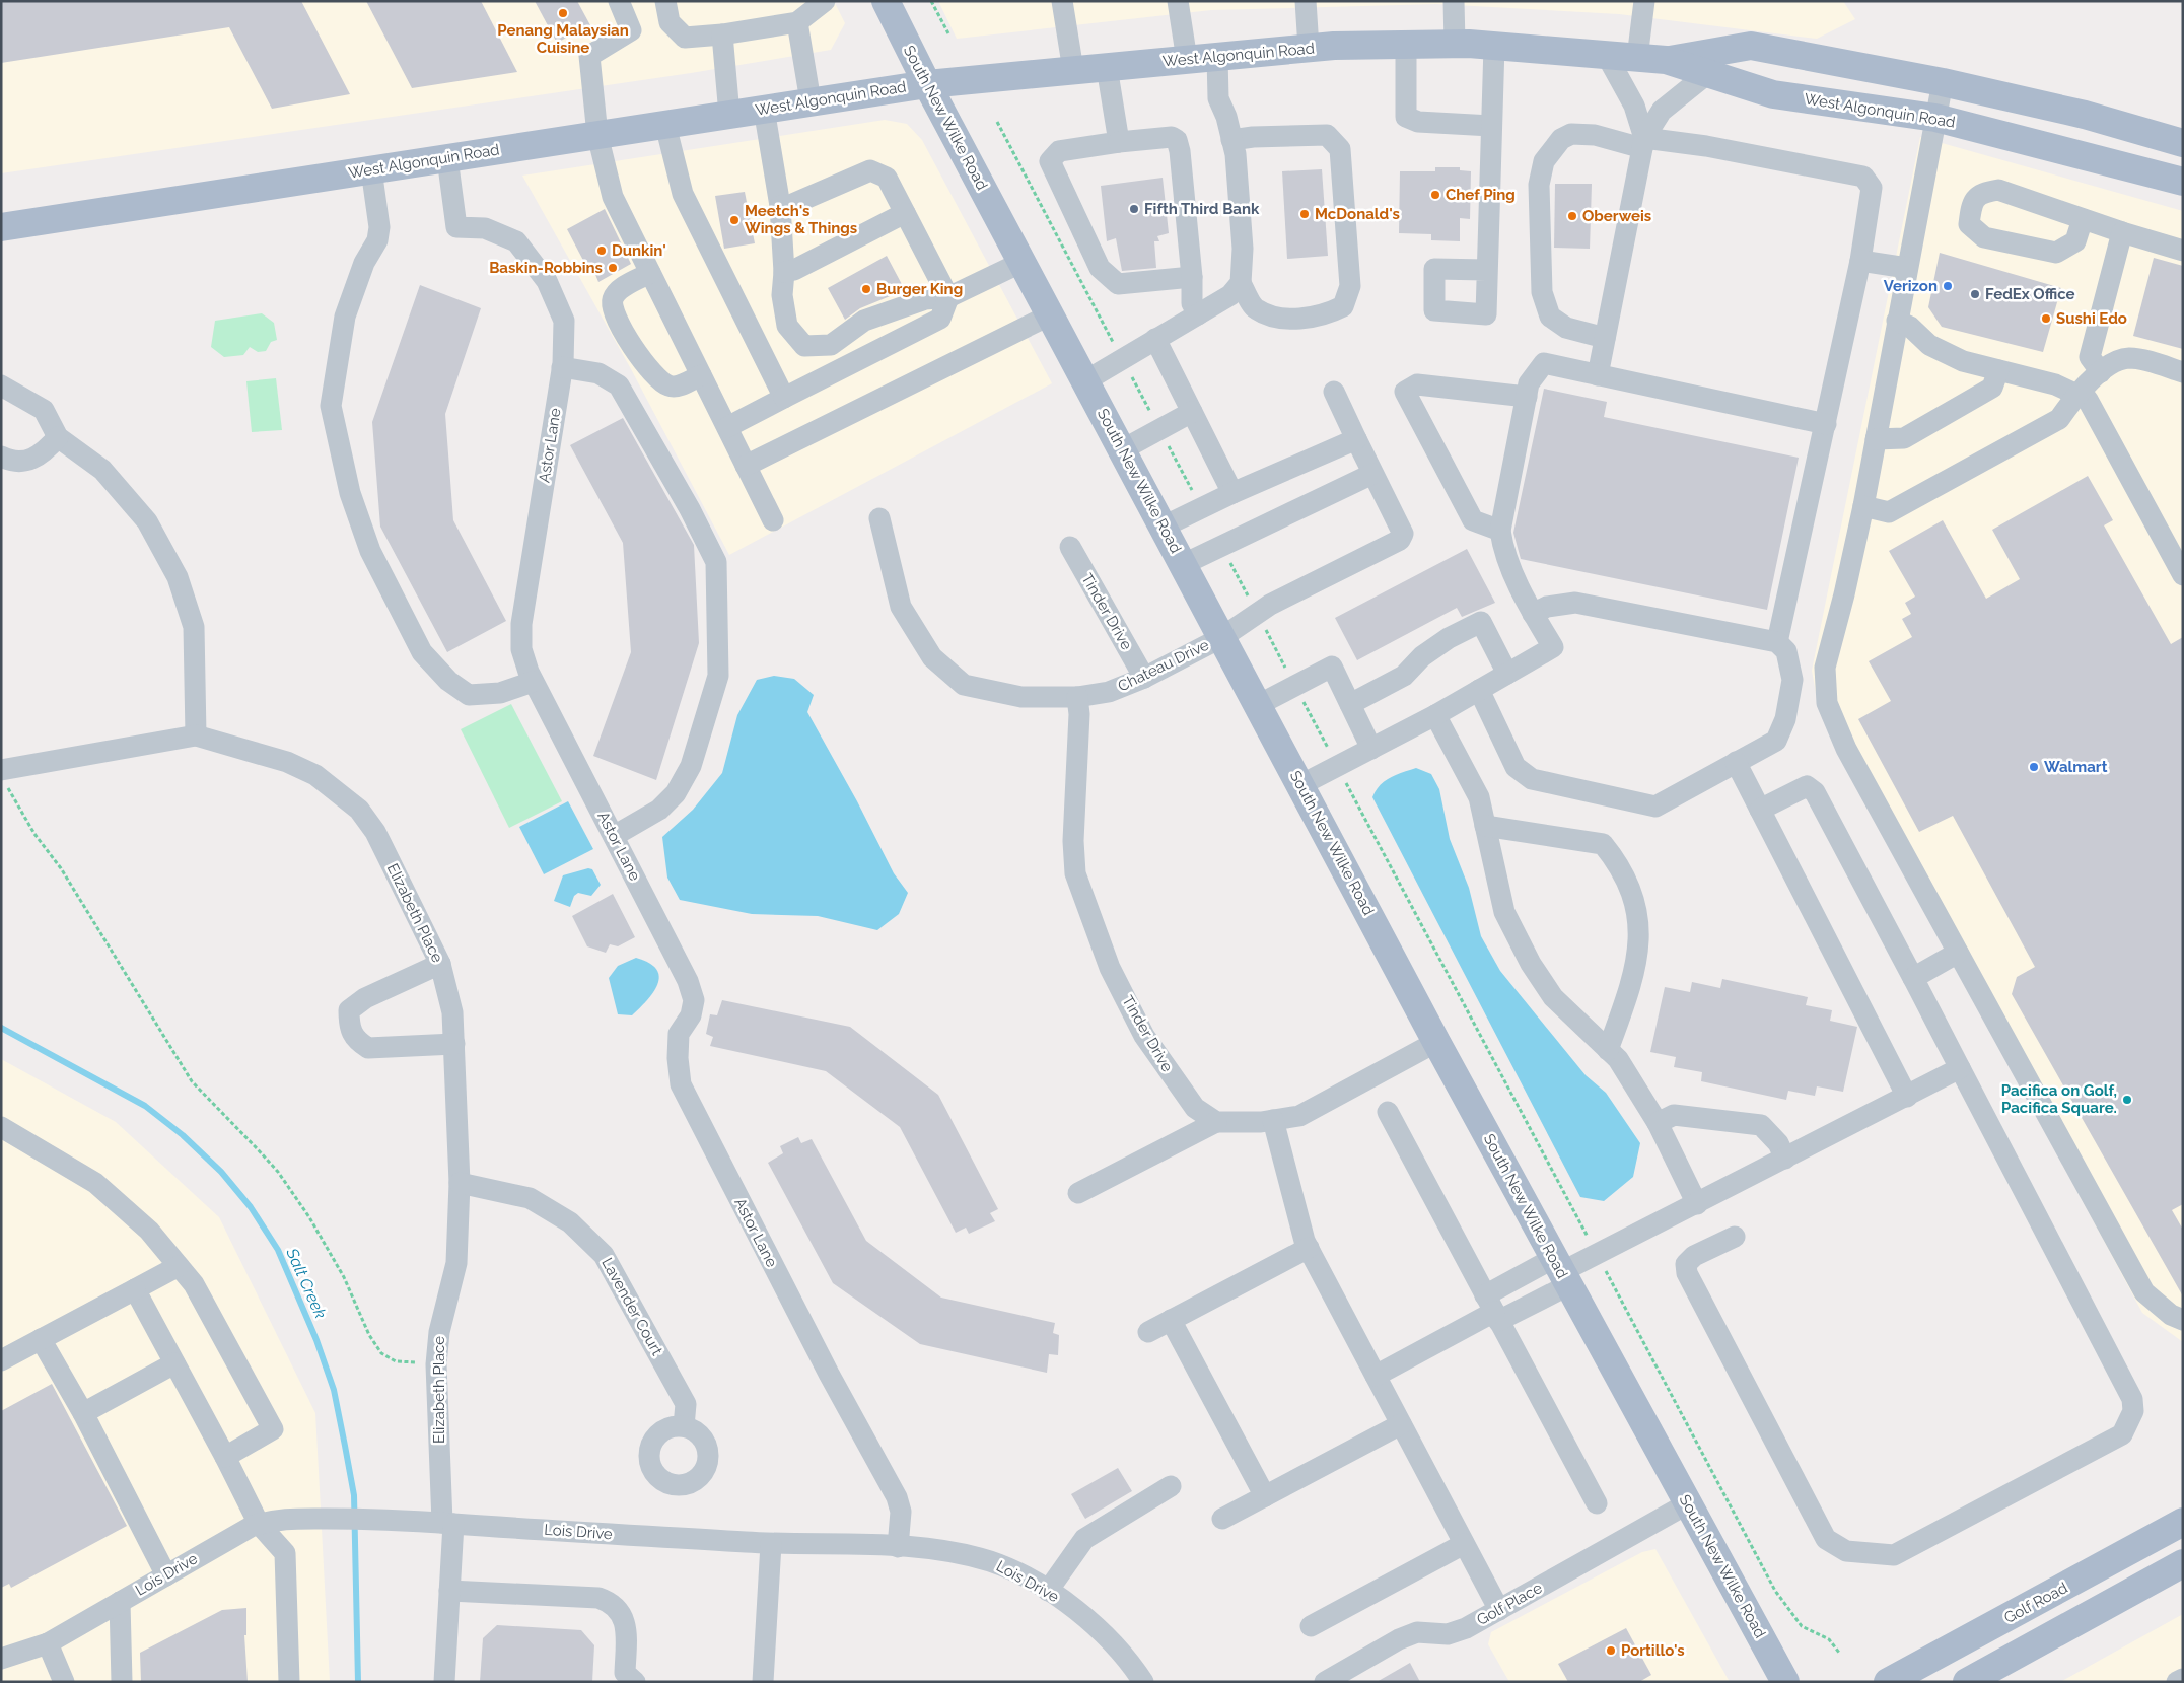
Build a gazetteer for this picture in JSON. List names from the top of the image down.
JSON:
{
  "streets": {
    "main road": ["West Algonquin Road", "South New Wilke Road", "Golf Road"],
    "street": [
      "Astor Lane",
      "Tinder Drive",
      "Chateau Drive",
      "Elizabeth Place",
      "Lavender Court",
      "Lois Drive",
      "Golf Place"
    ]
  },
  "crossings": [
    ["West Algonquin Road", "South New Wilke Road"],
    ["West Algonquin Road", "Astor Lane"],
    ["South New Wilke Road", "Chateau Drive"],
    ["South New Wilke Road", "Golf Place"],
    ["Astor Lane", "Lois Drive"],
    ["Tinder Drive", "Chateau Drive"],
    ["Elizabeth Place", "Lavender Court"],
    ["Elizabeth Place", "Lois Drive"]
  ],
  "water": ["Salt Creek"],
  "places": [
    "Penang Malaysian Cuisine",
    "Chef Ping",
    "Fifth Third Bank",
    "McDonald's",
    "Oberweis",
    "Meetch's Wings & Things",
    "Dunkin'",
    "Baskin-Robbins",
    "Verizon",
    "Burger King",
    "FedEx Office",
    "Sushi Edo",
    "Walmart",
    "Pacifica on Golf, Pacifica Square.",
    "Portillo's"
  ]
}
